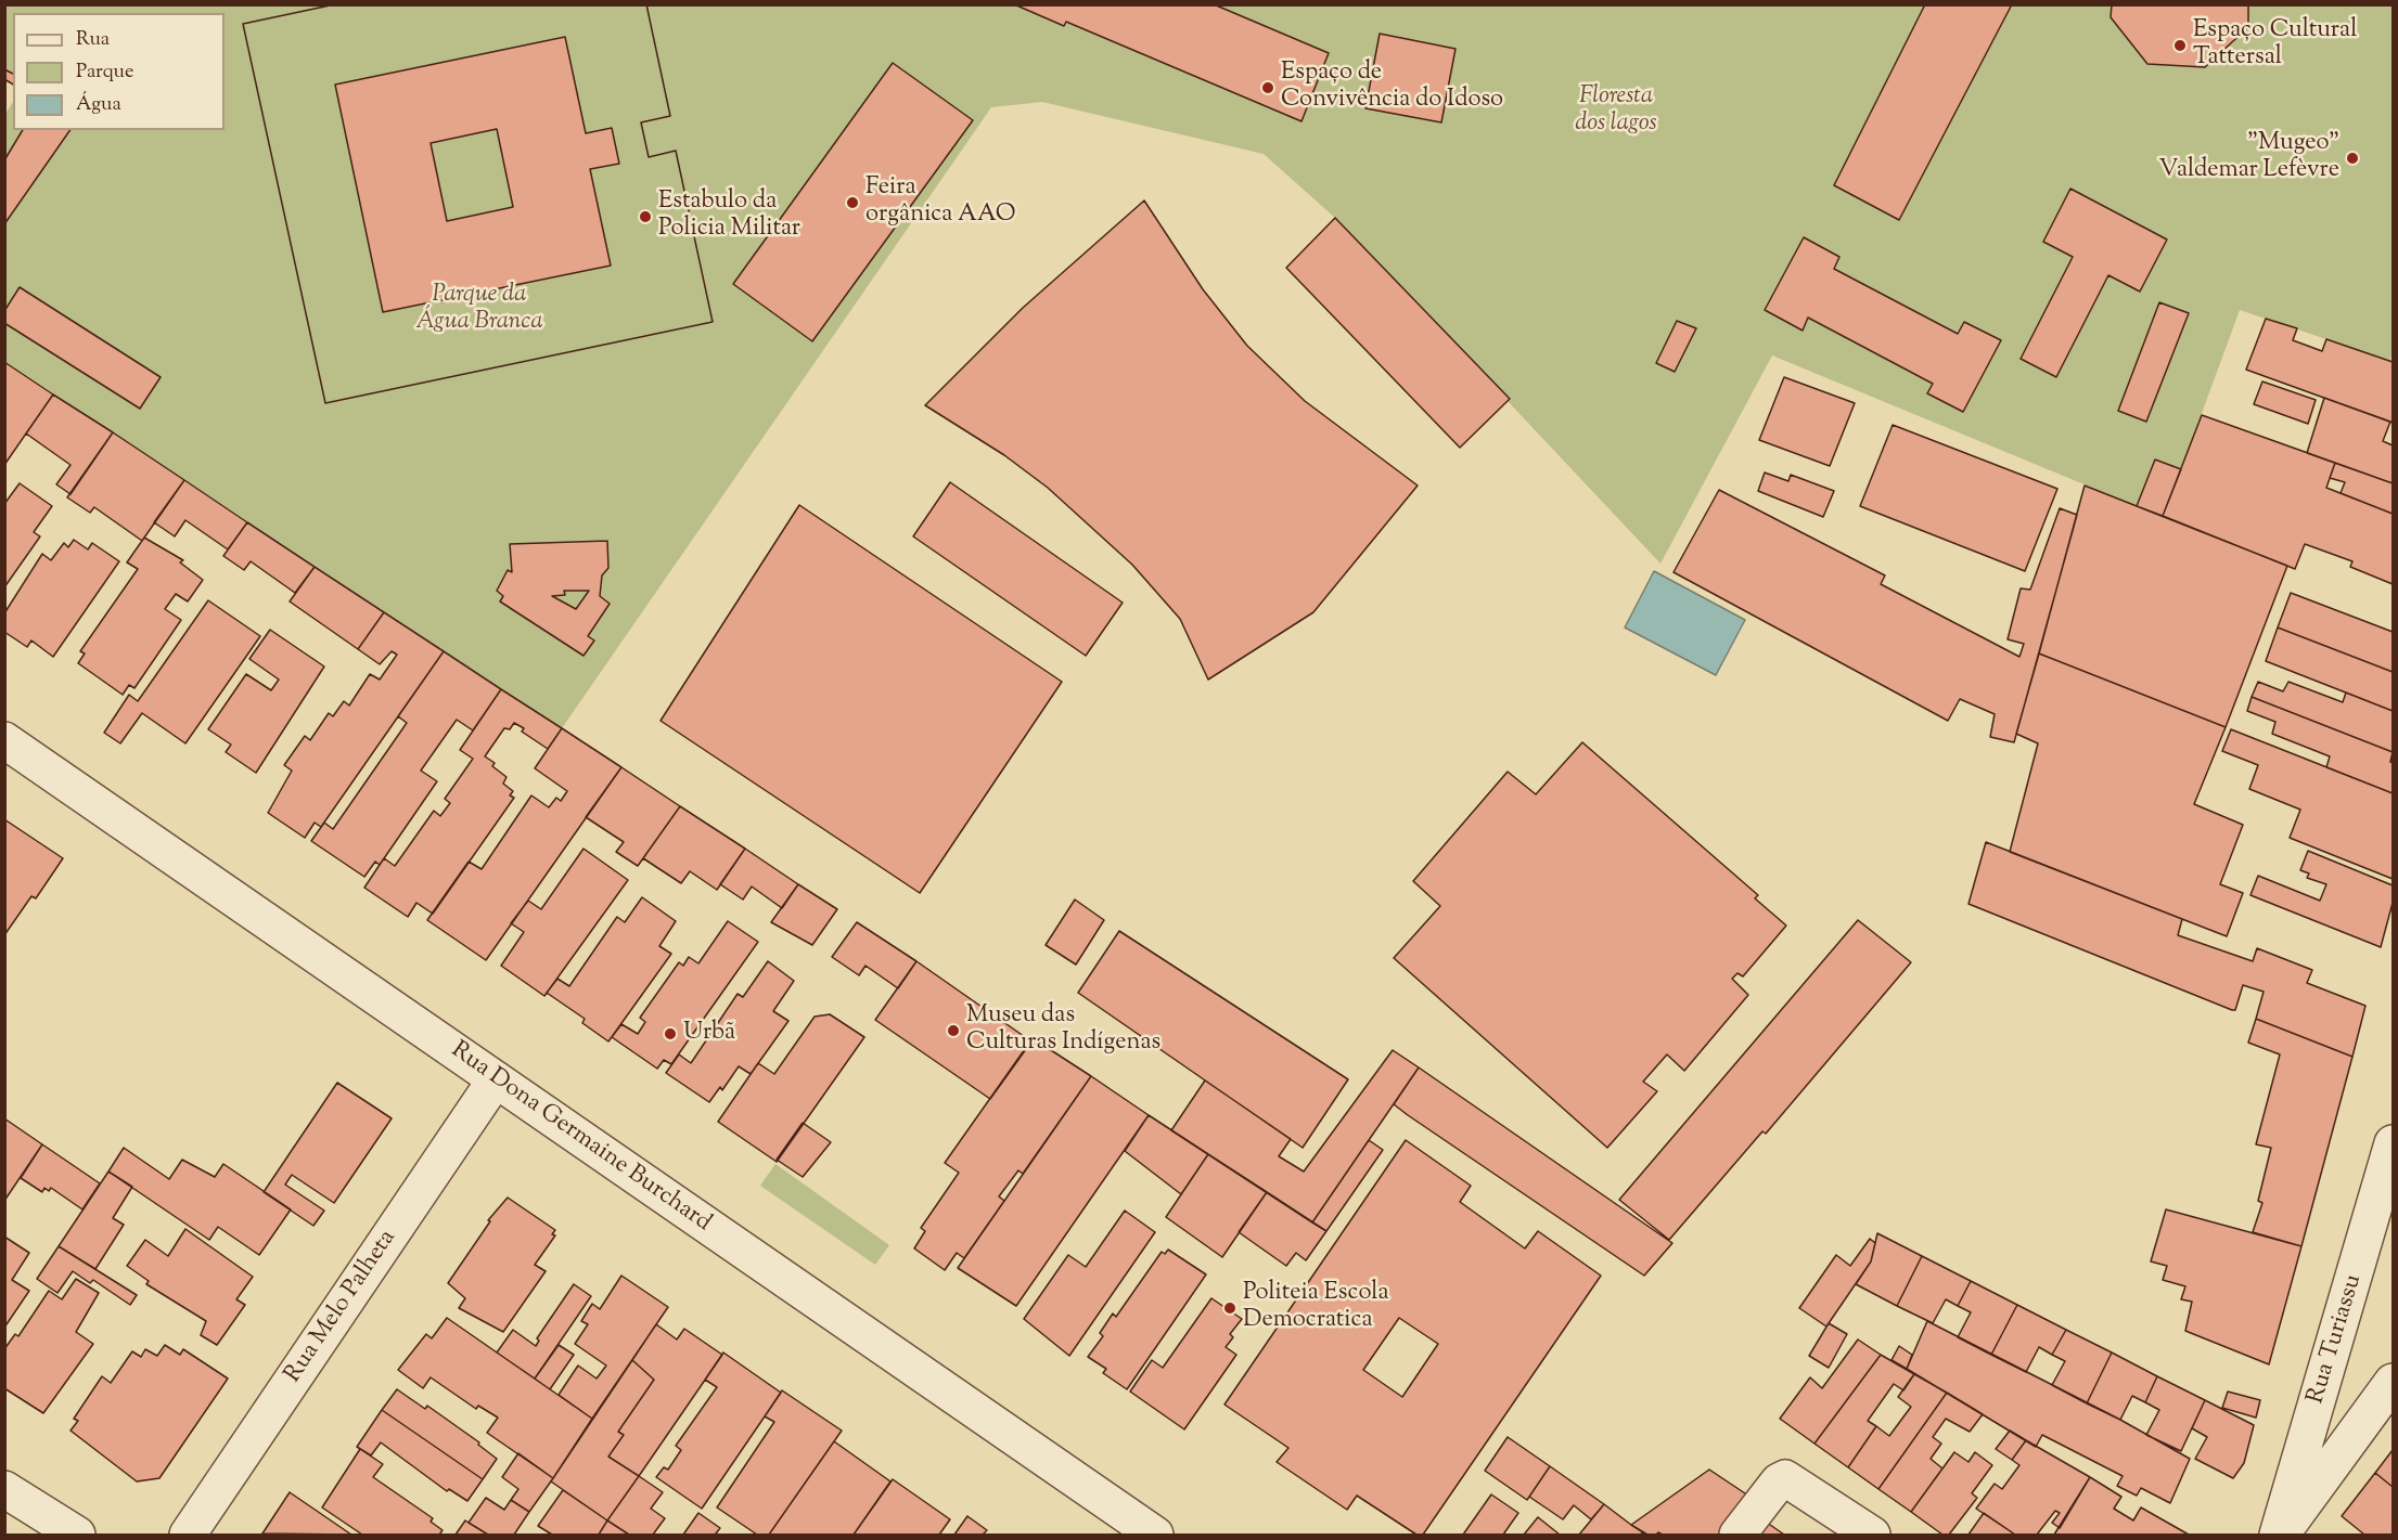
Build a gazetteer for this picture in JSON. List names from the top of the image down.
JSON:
{
  "streets": {
    "street": ["Rua Dona Germaine Burchard", "Rua Melo Palheta", "Rua Turiassu"]
  },
  "crossings": [
    ["Rua Dona Germaine Burchard", "Rua Melo Palheta"]
  ],
  "parks": ["Floresta dos lagos", "Parque da Água Branca"],
  "places": [
    "Espaço Cultural Tattersal",
    "Espaço de Convivência do Idoso",
    "\"Mugeo\" Valdemar Lefèvre",
    "Feira orgânica AAO",
    "Estabulo da Policia Militar",
    "Museu das Culturas Indígenas",
    "Urbã",
    "Politeia Escola Democratica"
  ],
  "legend": ["Rua", "Parque", "Água"]
}
